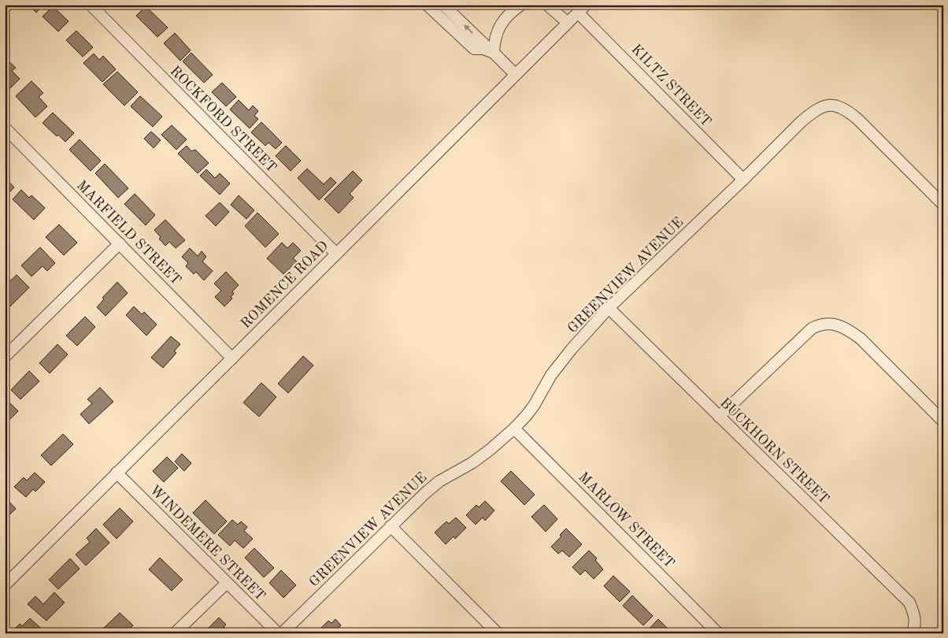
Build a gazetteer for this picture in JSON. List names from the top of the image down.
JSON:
{
  "streets": {
    "street": [
      "KILTZ STREET",
      "ROCKFORD STREET",
      "MARFIELD STREET",
      "GREENVIEW AVENUE",
      "ROMENCE ROAD",
      "BUCKHORN STREET",
      "MARLOW STREET",
      "WINDEMERE STREET"
    ]
  },
  "crossings": [
    ["KILTZ STREET", "GREENVIEW AVENUE"],
    ["KILTZ STREET", "ROMENCE ROAD"],
    ["ROCKFORD STREET", "ROMENCE ROAD"],
    ["MARFIELD STREET", "ROMENCE ROAD"],
    ["GREENVIEW AVENUE", "BUCKHORN STREET"],
    ["GREENVIEW AVENUE", "MARLOW STREET"],
    ["ROMENCE ROAD", "WINDEMERE STREET"]
  ]
}
